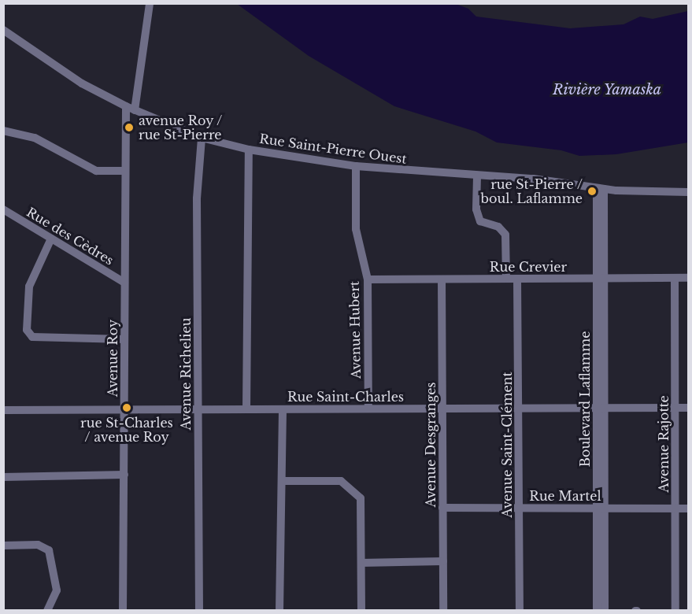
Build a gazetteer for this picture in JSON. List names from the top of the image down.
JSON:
{
  "streets": {
    "street": [
      "Rue Saint-Pierre Ouest",
      "Rue des Cèdres",
      "Rue Crevier",
      "Avenue Hubert",
      "Avenue Roy",
      "Avenue Richelieu",
      "Rue Saint-Charles",
      "Boulevard Laflamme",
      "Avenue Rajotte",
      "Avenue Desgranges",
      "Avenue Saint-Clément",
      "Rue Martel"
    ]
  },
  "crossings": [
    ["Rue Saint-Pierre Ouest", "Avenue Hubert"],
    ["Rue Saint-Pierre Ouest", "Avenue Roy"],
    ["Rue Saint-Pierre Ouest", "Avenue Richelieu"],
    ["Rue Saint-Pierre Ouest", "Boulevard Laflamme"],
    ["Rue des Cèdres", "Avenue Roy"],
    ["Rue Crevier", "Avenue Hubert"],
    ["Rue Crevier", "Boulevard Laflamme"],
    ["Rue Crevier", "Avenue Rajotte"],
    ["Rue Crevier", "Avenue Desgranges"],
    ["Rue Crevier", "Avenue Saint-Clément"],
    ["Avenue Hubert", "Rue Saint-Charles"],
    ["Avenue Roy", "Rue Saint-Charles"],
    ["Avenue Richelieu", "Rue Saint-Charles"],
    ["Rue Saint-Charles", "Boulevard Laflamme"],
    ["Rue Saint-Charles", "Avenue Rajotte"],
    ["Rue Saint-Charles", "Avenue Desgranges"],
    ["Rue Saint-Charles", "Avenue Saint-Clément"],
    ["Boulevard Laflamme", "Rue Martel"],
    ["Avenue Rajotte", "Rue Martel"],
    ["Avenue Desgranges", "Rue Martel"],
    ["Avenue Saint-Clément", "Rue Martel"]
  ],
  "water": ["Rivière Yamaska"],
  "places": ["avenue Roy / rue St-Pierre", "rue St-Pierre / boul. Laflamme", "rue St-Charles / avenue Roy"]
}
